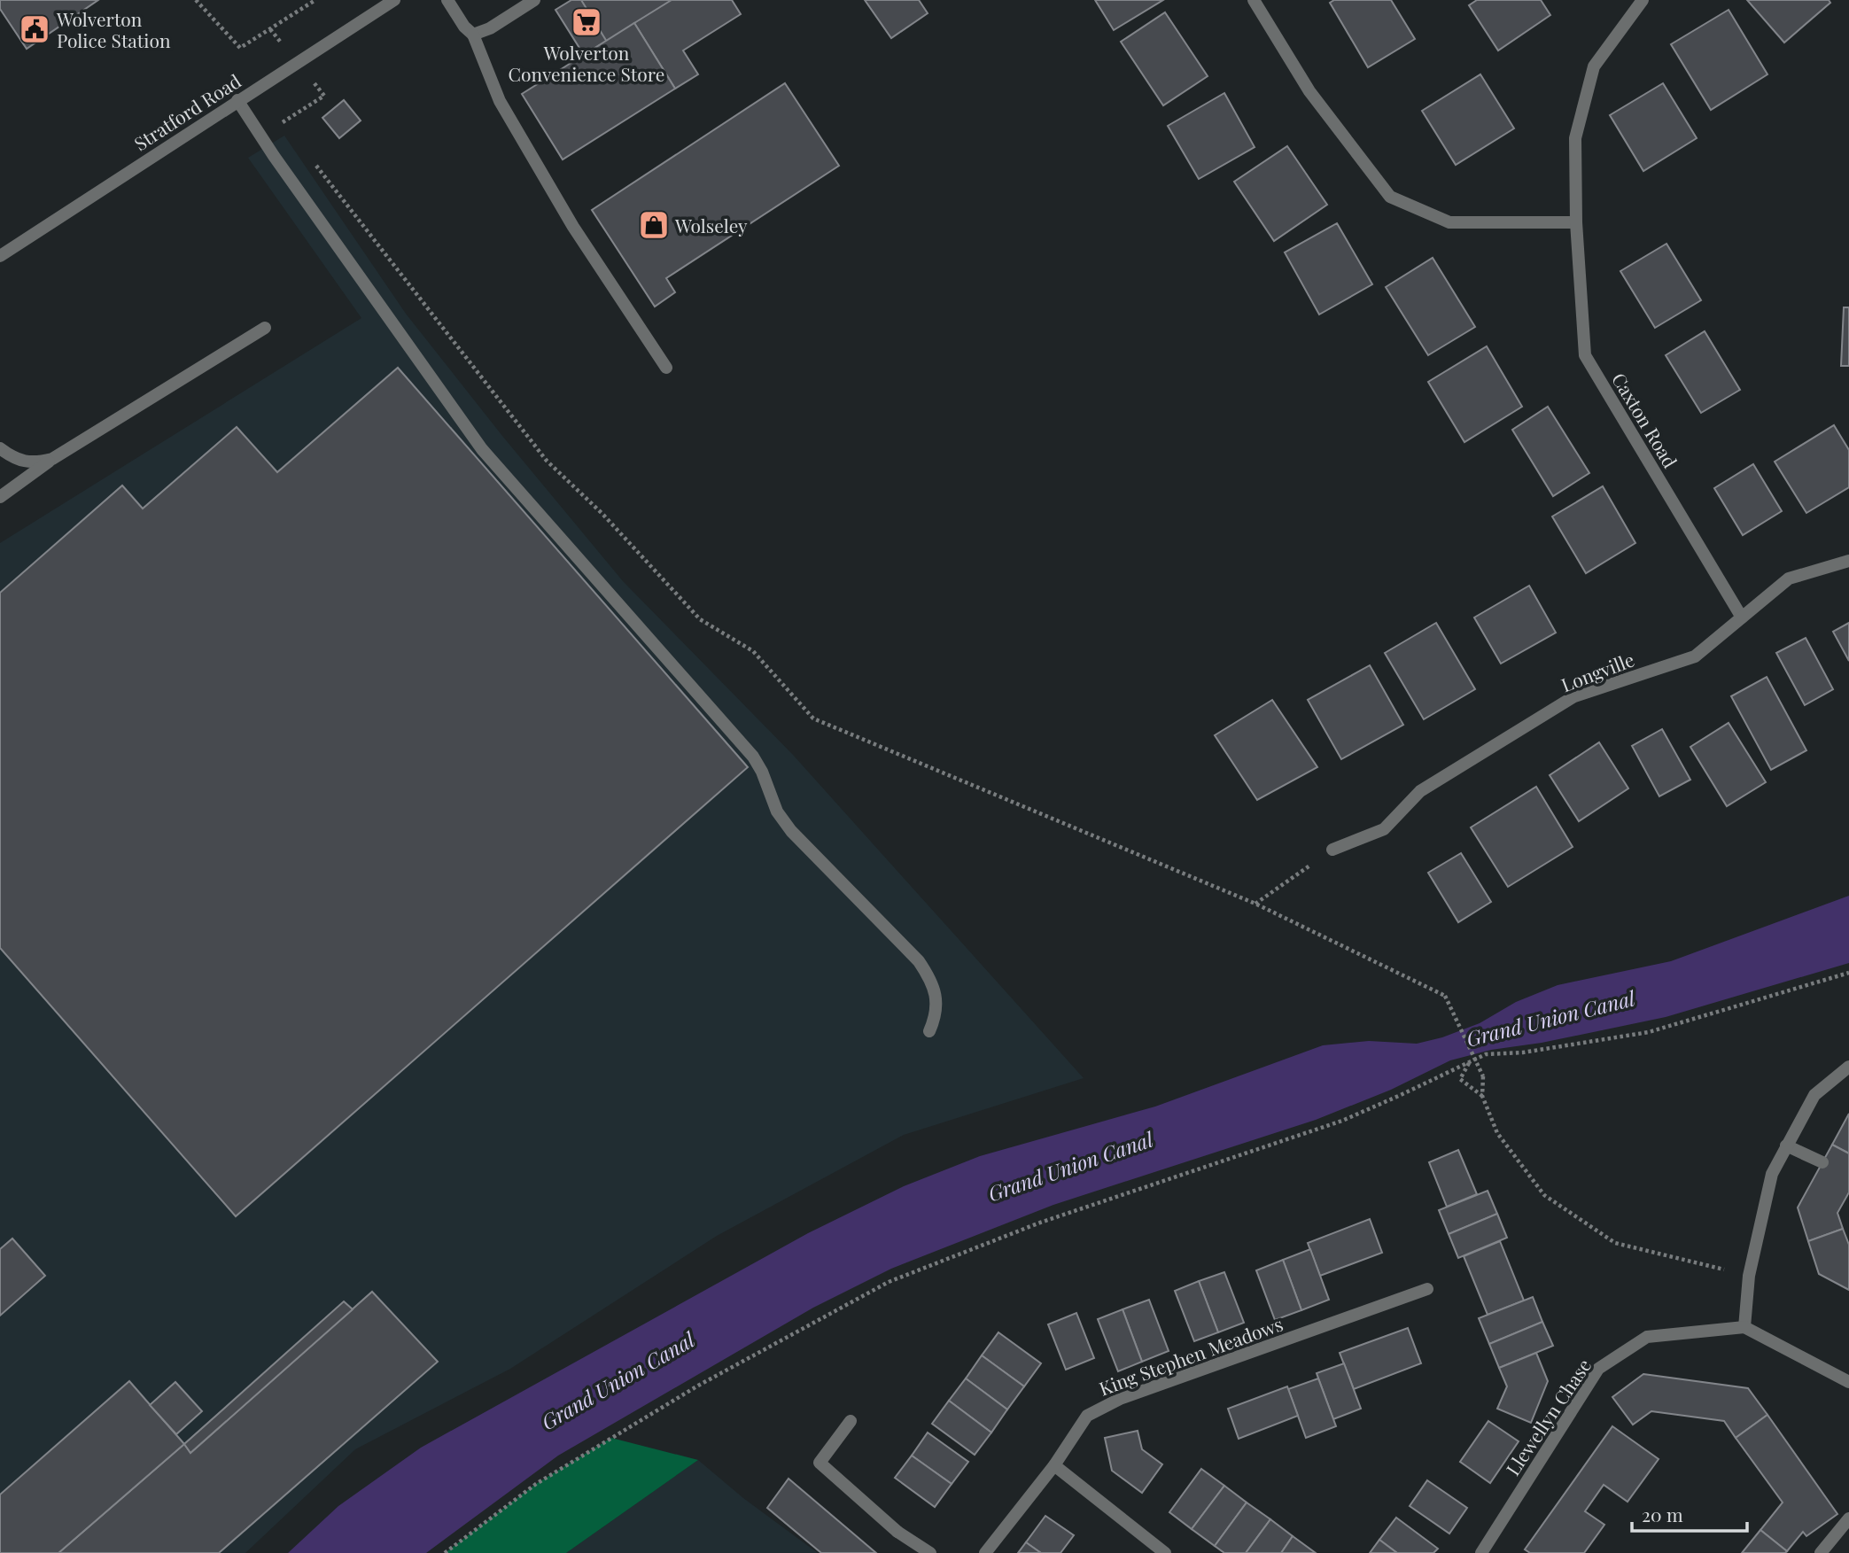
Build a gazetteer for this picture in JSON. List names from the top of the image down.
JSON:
{
  "streets": {
    "street": [
      "Stratford Road",
      "Caxton Road",
      "Longville",
      "King Stephen Meadows",
      "Llewellyn Chase"
    ]
  },
  "crossings": [
    ["Caxton Road", "Longville"]
  ],
  "water": ["Grand Union Canal"],
  "places": {
    "supermarket": ["Wolverton Convenience Store"],
    "public building": ["Wolverton Police Station"],
    "shop": ["Wolseley"]
  },
  "scale_bar": "20 m"
}
